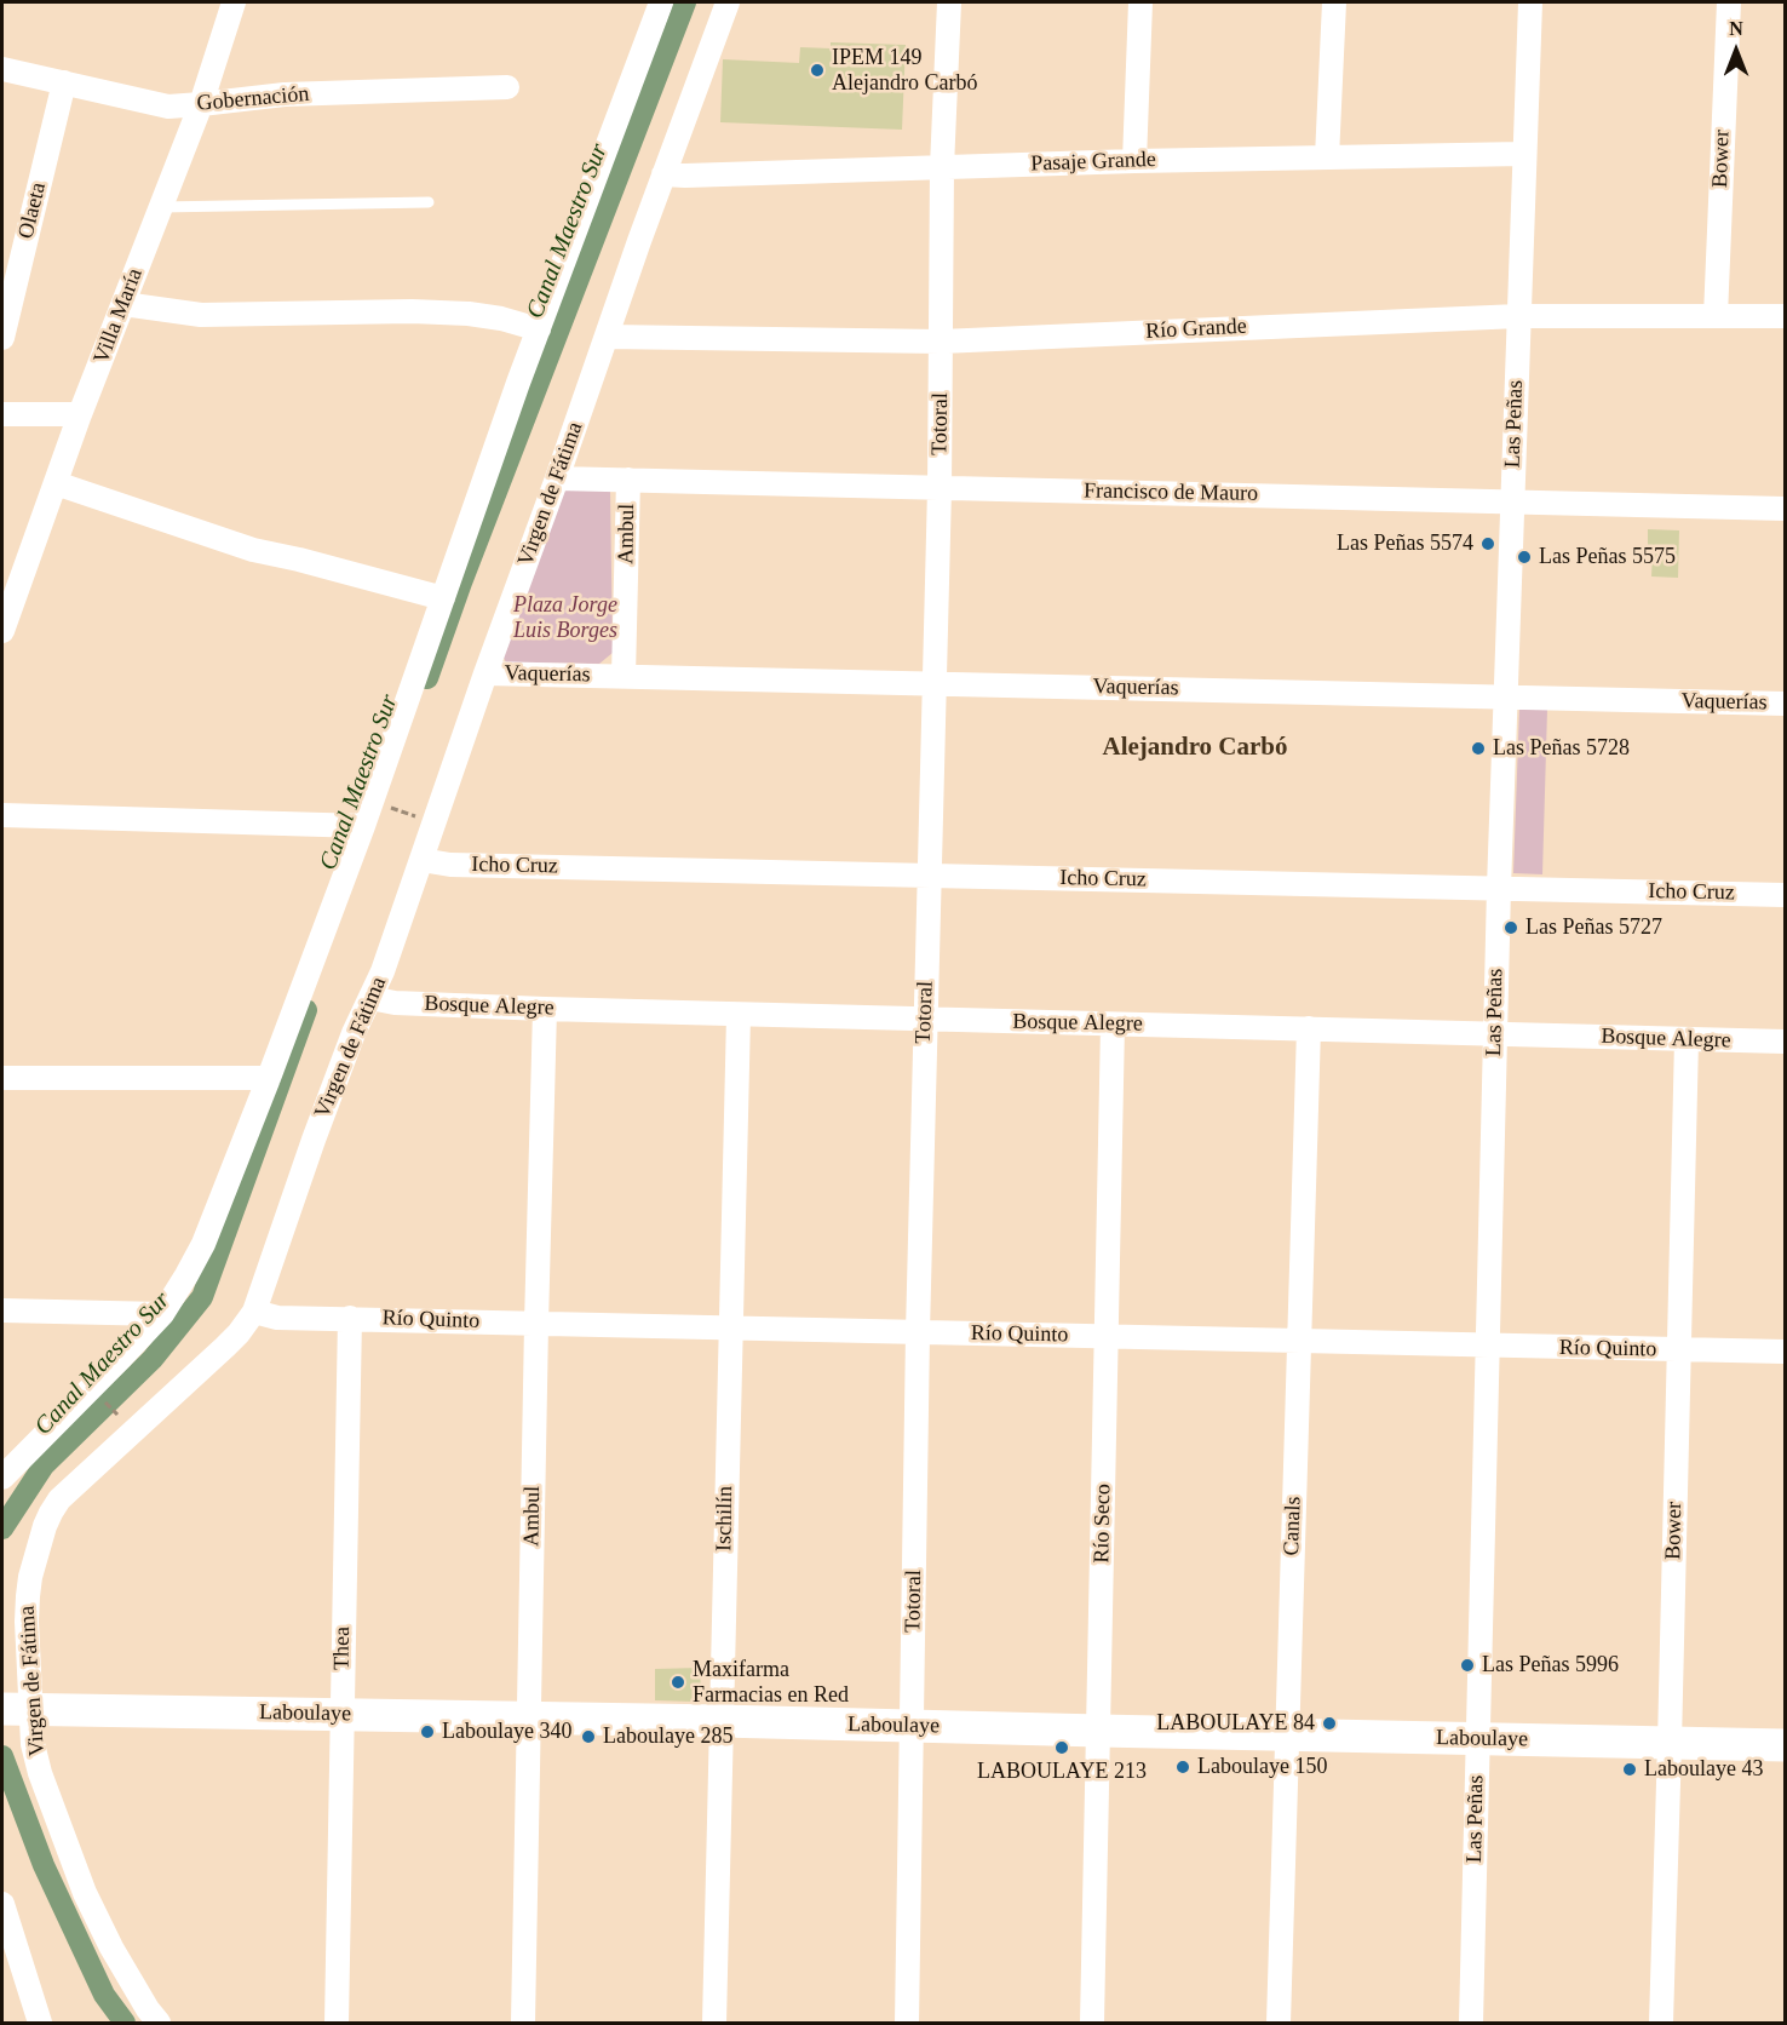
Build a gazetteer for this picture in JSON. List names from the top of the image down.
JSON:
{
  "streets": {
    "main road": ["Laboulaye"],
    "street": [
      "Gobernación",
      "Bower",
      "Pasaje Grande",
      "Olaeta",
      "Villa María",
      "Río Grande",
      "Totoral",
      "Las Peñas",
      "Francisco de Mauro",
      "Virgen de Fátima",
      "Ambul",
      "Vaquerías",
      "Icho Cruz",
      "Bosque Alegre",
      "Río Quinto",
      "Ischilín",
      "Río Seco",
      "Canals",
      "Thea"
    ]
  },
  "crossings": [
    ["Gobernación", "Olaeta"],
    ["Gobernación", "Villa María"],
    ["Bower", "Río Grande"],
    ["Bower", "Bosque Alegre"],
    ["Bower", "Río Quinto"],
    ["Bower", "Laboulaye"],
    ["Pasaje Grande", "Totoral"],
    ["Pasaje Grande", "Las Peñas"],
    ["Pasaje Grande", "Virgen de Fátima"],
    ["Río Grande", "Totoral"],
    ["Río Grande", "Las Peñas"],
    ["Río Grande", "Virgen de Fátima"],
    ["Totoral", "Francisco de Mauro"],
    ["Totoral", "Vaquerías"],
    ["Totoral", "Icho Cruz"],
    ["Totoral", "Bosque Alegre"],
    ["Totoral", "Río Quinto"],
    ["Totoral", "Laboulaye"],
    ["Las Peñas", "Francisco de Mauro"],
    ["Las Peñas", "Vaquerías"],
    ["Las Peñas", "Icho Cruz"],
    ["Las Peñas", "Bosque Alegre"],
    ["Las Peñas", "Río Quinto"],
    ["Las Peñas", "Laboulaye"],
    ["Francisco de Mauro", "Virgen de Fátima"],
    ["Francisco de Mauro", "Ambul"],
    ["Virgen de Fátima", "Vaquerías"],
    ["Virgen de Fátima", "Icho Cruz"],
    ["Virgen de Fátima", "Bosque Alegre"],
    ["Virgen de Fátima", "Río Quinto"],
    ["Virgen de Fátima", "Laboulaye"],
    ["Ambul", "Vaquerías"],
    ["Ambul", "Bosque Alegre"],
    ["Ambul", "Río Quinto"],
    ["Ambul", "Laboulaye"],
    ["Bosque Alegre", "Ischilín"],
    ["Bosque Alegre", "Río Seco"],
    ["Bosque Alegre", "Canals"],
    ["Río Quinto", "Ischilín"],
    ["Río Quinto", "Río Seco"],
    ["Río Quinto", "Canals"],
    ["Río Quinto", "Thea"],
    ["Ischilín", "Laboulaye"],
    ["Río Seco", "Laboulaye"],
    ["Canals", "Laboulaye"],
    ["Thea", "Laboulaye"]
  ],
  "districts": ["Alejandro Carbó"],
  "water": ["Canal Maestro Sur"],
  "parks": ["Plaza Jorge Luis Borges"],
  "places": [
    "IPEM 149 Alejandro Carbó",
    "Las Peñas 5574",
    "Las Peñas 5575",
    "Las Peñas 5728",
    "Las Peñas 5727",
    "Las Peñas 5996",
    "Maxifarma Farmacias en Red",
    "LABOULAYE 84",
    "Laboulaye 340",
    "Laboulaye 285",
    "LABOULAYE 213",
    "Laboulaye 150",
    "Laboulaye 43"
  ],
  "north": "top"
}
